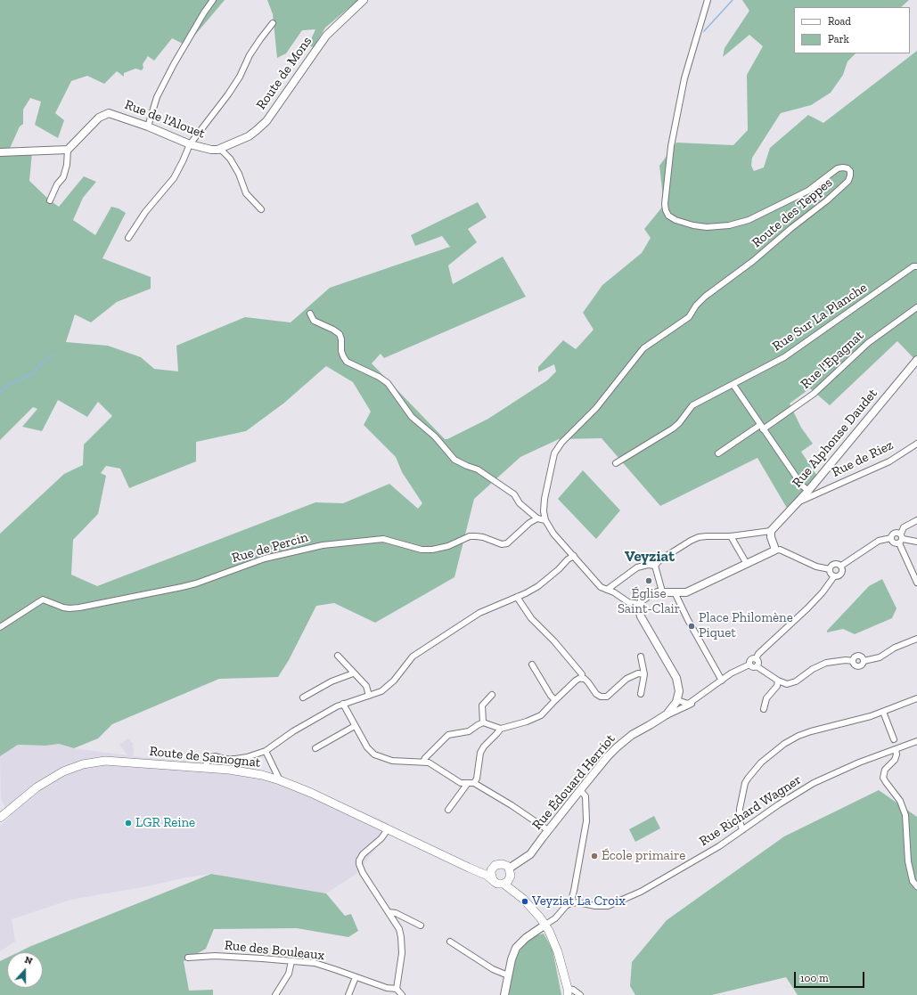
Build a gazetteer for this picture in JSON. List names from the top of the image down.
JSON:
{
  "streets": {
    "main road": ["Route de Samognat"],
    "street": [
      "Route de Mons",
      "Rue de l'Alouet",
      "Route des Teppes",
      "Rue Sur La Planche",
      "Rue l'Epagnat",
      "Rue Alphonse Daudet",
      "Rue de Riez",
      "Rue de Percin",
      "Rue Édouard Herriot",
      "Rue Richard Wagner",
      "Rue des Bouleaux"
    ]
  },
  "crossings": [
    ["Route de Mons", "Rue de l'Alouet"],
    ["Rue Alphonse Daudet", "Rue de Riez"],
    ["Route de Samognat", "Rue Édouard Herriot"]
  ],
  "districts": ["Veyziat"],
  "places": [
    "Église Saint-Clair",
    "Place Philomène Piquet",
    "LGR Reine",
    "École primaire",
    "Veyziat La Croix"
  ],
  "legend": ["Road", "Park"],
  "scale_bar": "100 m",
  "north": "top"
}
